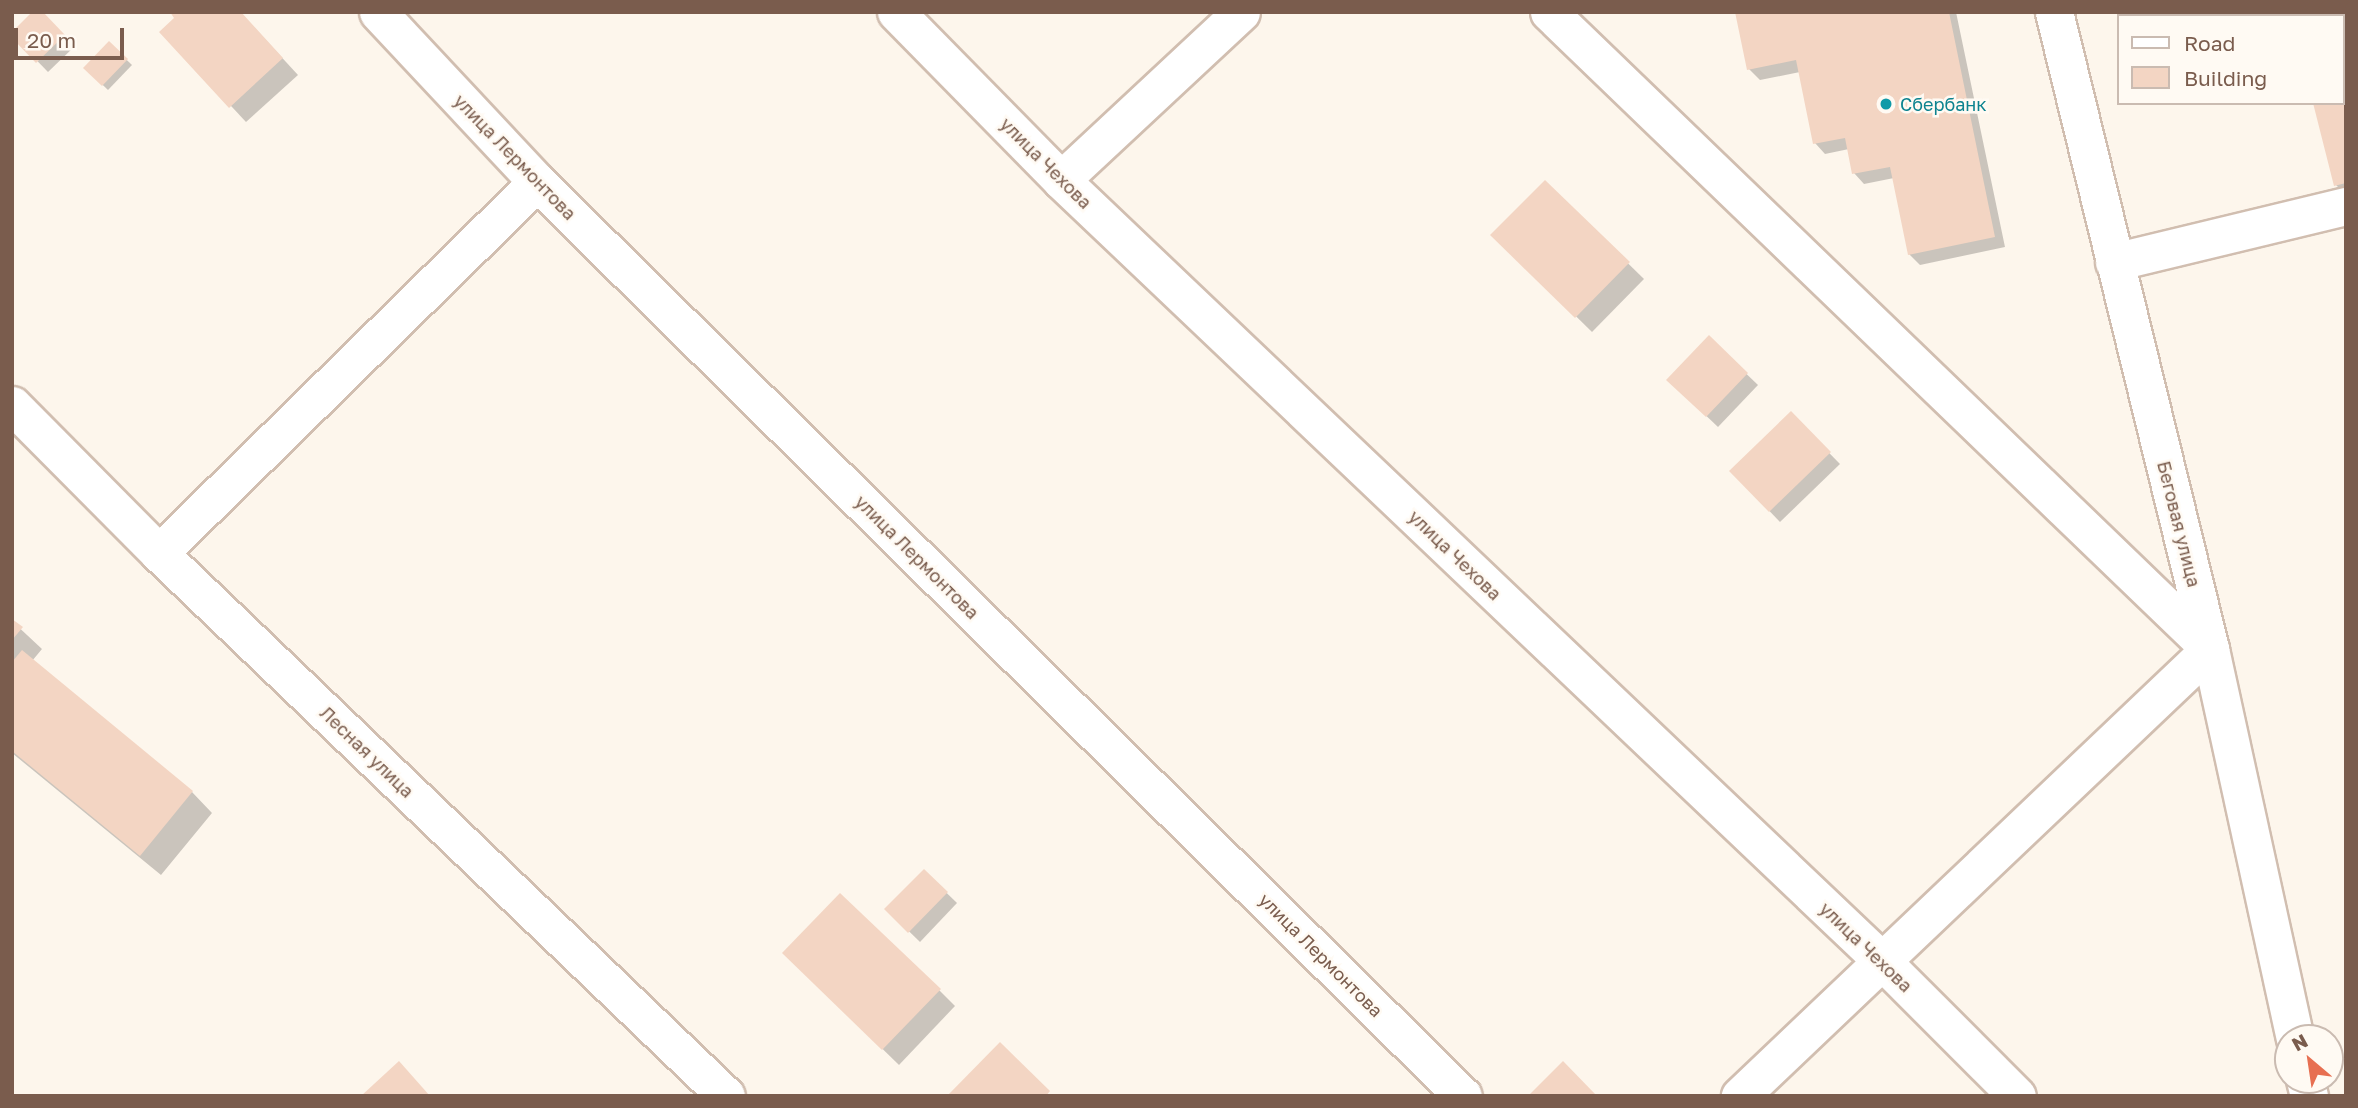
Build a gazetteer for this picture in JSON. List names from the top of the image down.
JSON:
{
  "streets": {
    "street": [
      "улица Лермонтова",
      "улица Чехова",
      "Беговая улица",
      "Лесная улица"
    ]
  },
  "places": ["Сбербанк"],
  "legend": ["Road", "Building"],
  "scale_bar": "20 m",
  "north": "top left"
}
